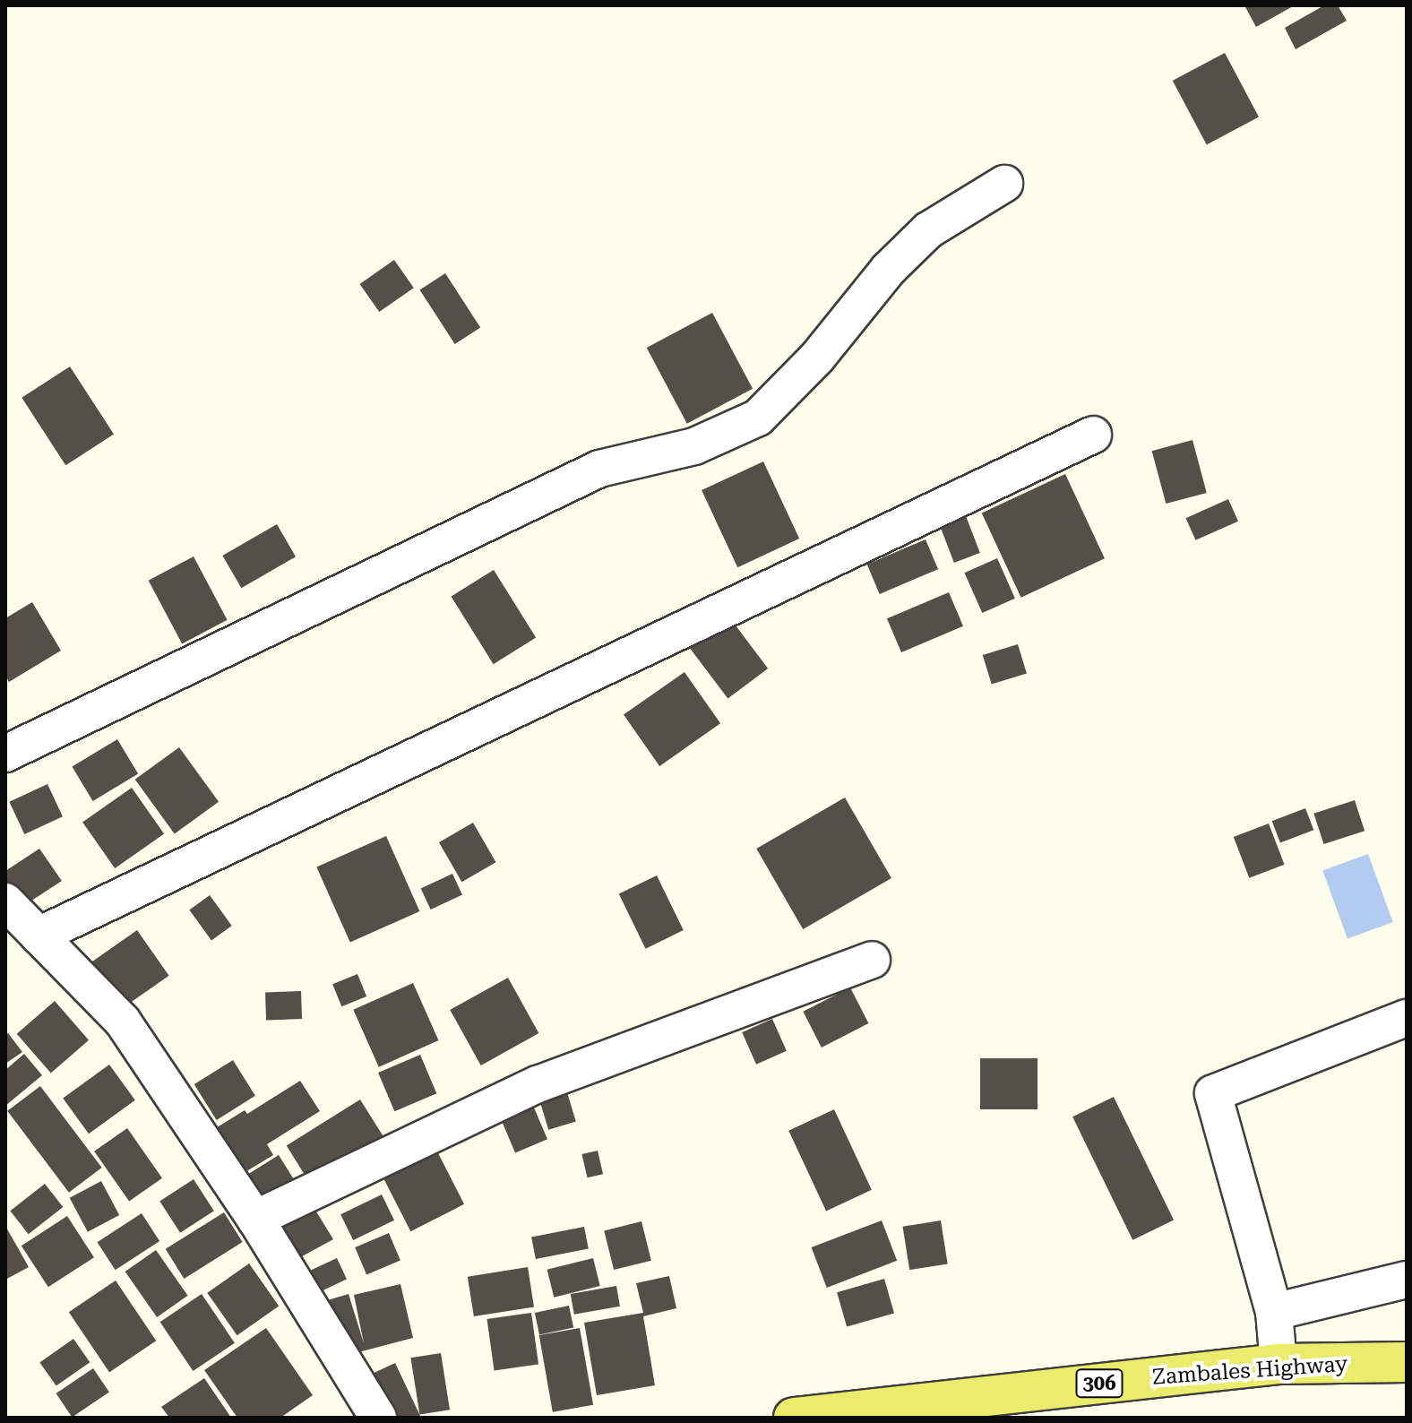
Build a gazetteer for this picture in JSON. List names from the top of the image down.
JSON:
{
  "streets": {
    "main road": ["Zambales Highway", "306"]
  }
}
